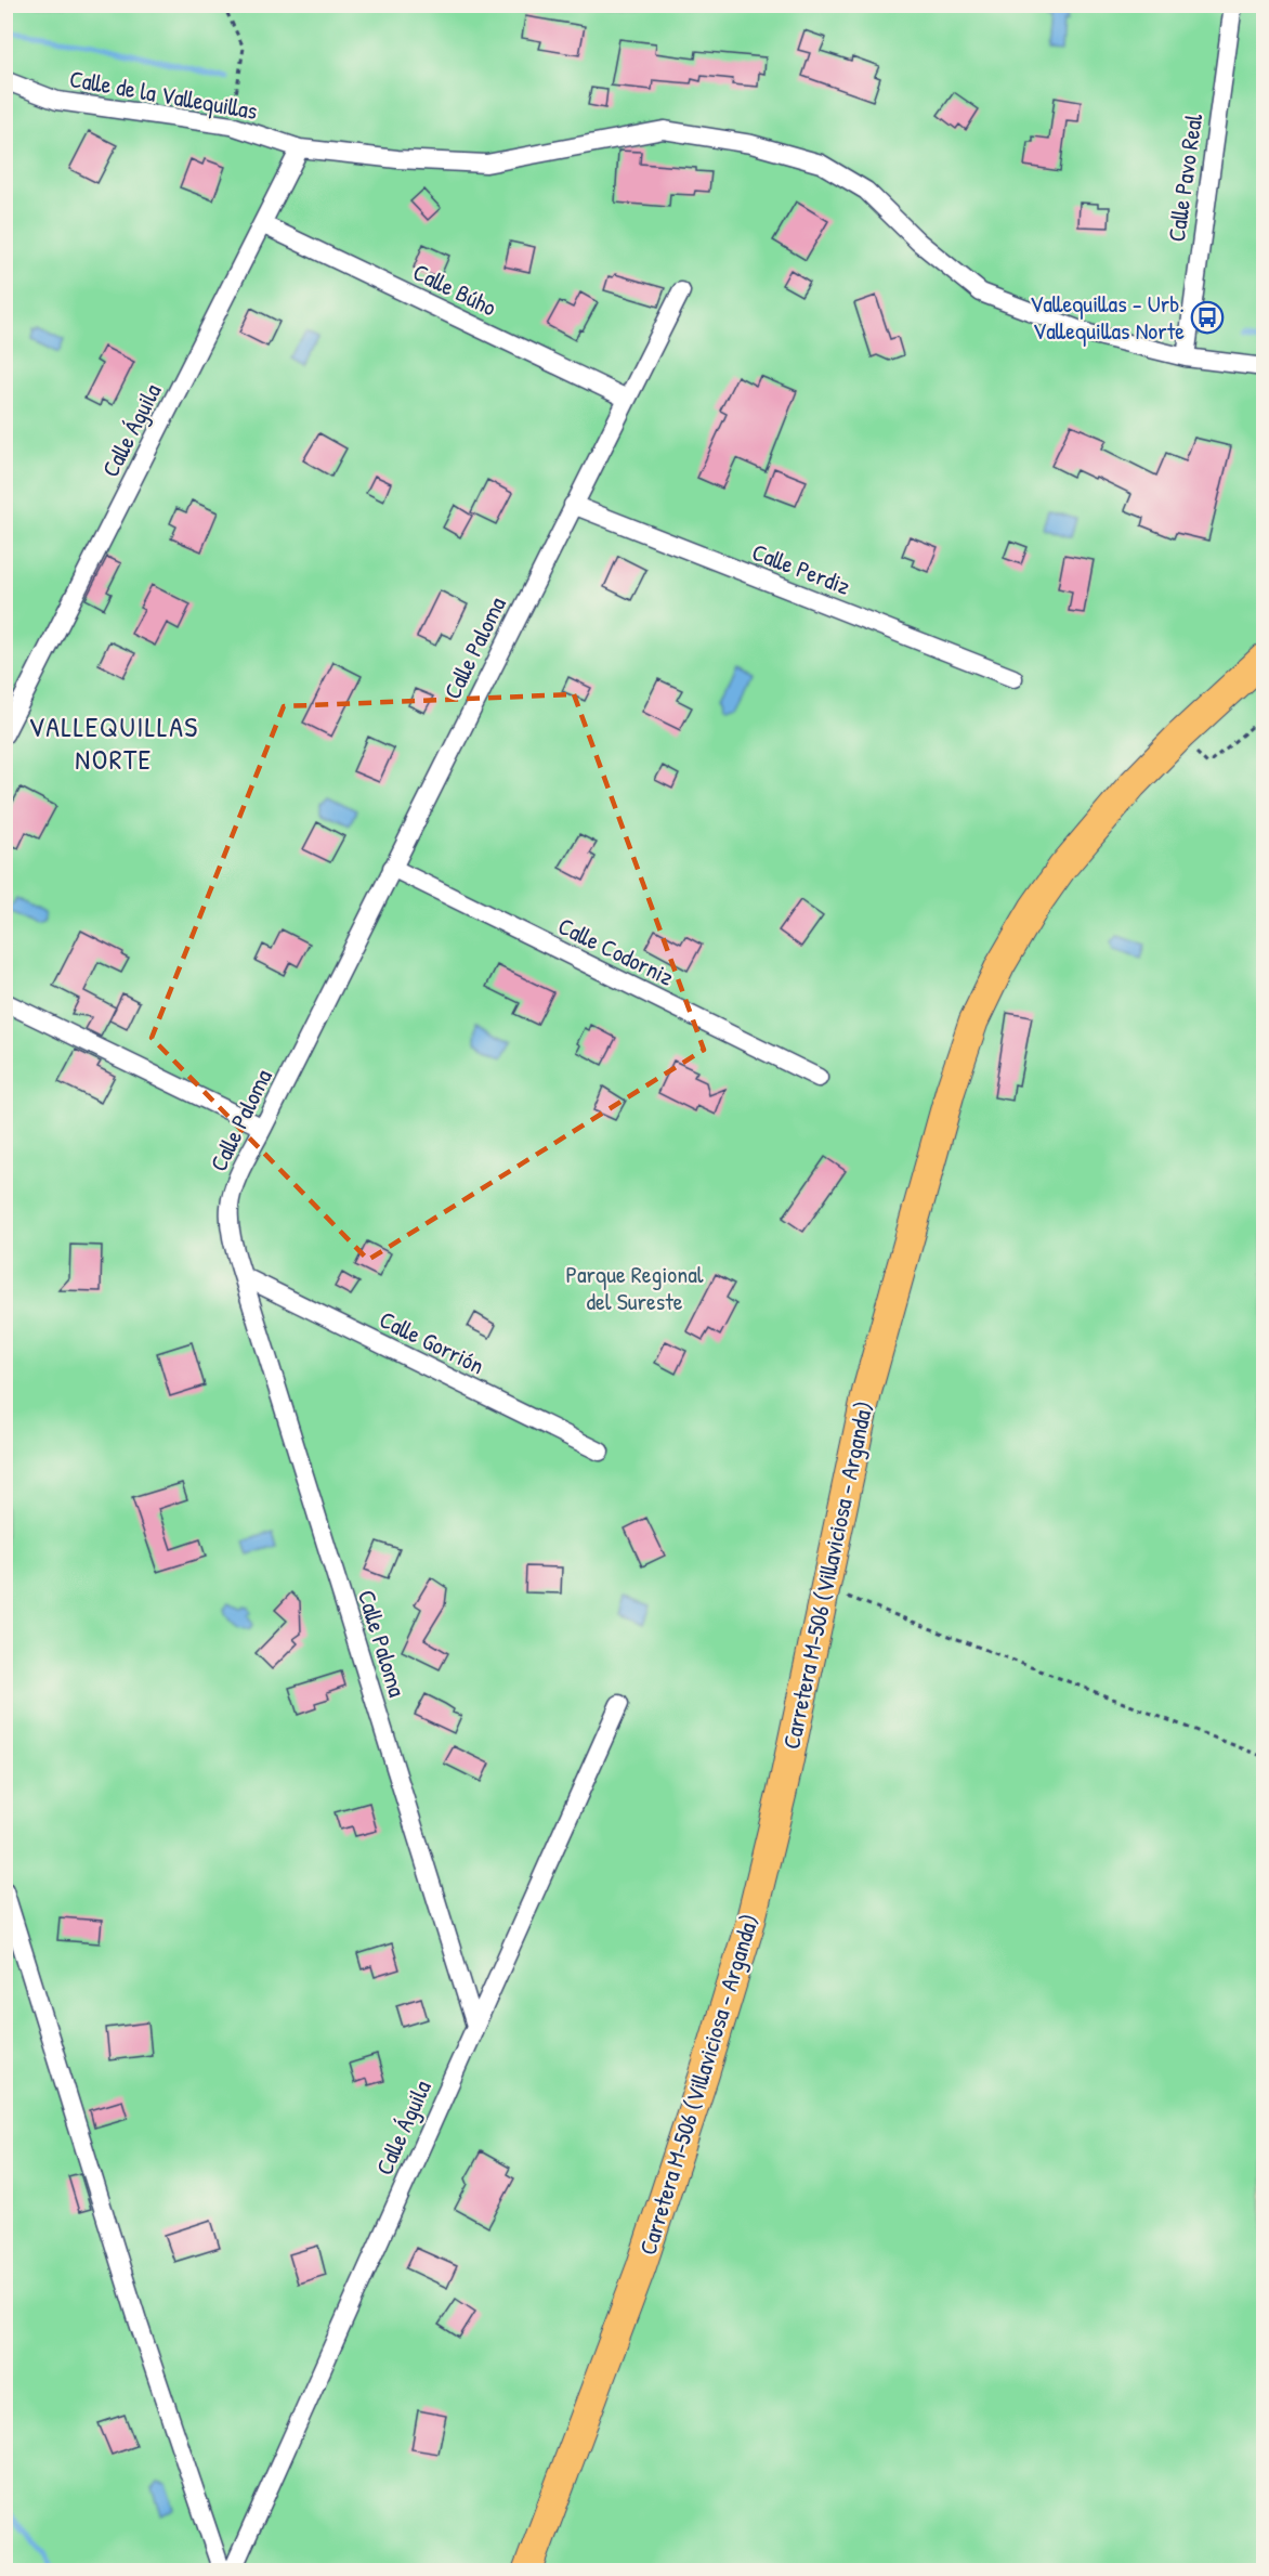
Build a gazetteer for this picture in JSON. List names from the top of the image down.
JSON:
{
  "streets": {
    "main road": ["Carretera M-506 (Villaviciosa - Arganda)"],
    "street": [
      "Calle de la Vallequillas",
      "Calle Pavo Real",
      "Calle Búho",
      "Calle Águila",
      "Calle Perdiz",
      "Calle Paloma",
      "Calle Codorniz",
      "Calle Gorrión"
    ]
  },
  "crossings": [
    ["Calle de la Vallequillas", "Calle Pavo Real"],
    ["Calle de la Vallequillas", "Calle Águila"],
    ["Calle Búho", "Calle Águila"],
    ["Calle Búho", "Calle Paloma"],
    ["Calle Águila", "Calle Paloma"],
    ["Calle Perdiz", "Calle Paloma"],
    ["Calle Paloma", "Calle Codorniz"],
    ["Calle Paloma", "Calle Gorrión"]
  ],
  "districts": ["VALLEQUILLAS NORTE"],
  "parks": ["Parque Regional del Sureste"],
  "places": {
    "bus stop": ["Vallequillas - Urb. Vallequillas Norte"]
  }
}
